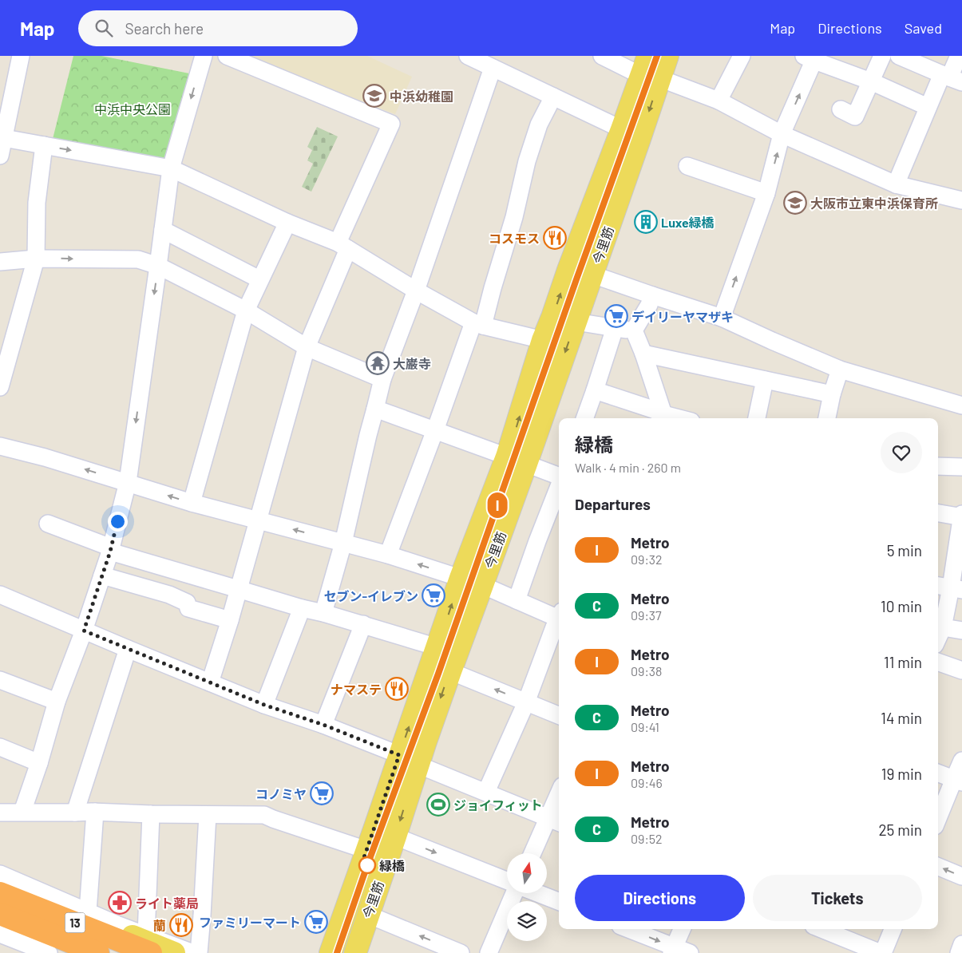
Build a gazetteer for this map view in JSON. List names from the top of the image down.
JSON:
{
  "streets": {
    "highway": ["13"],
    "main road": ["今里筋"]
  },
  "parks": ["中浜中央公園"],
  "places": {
    "school or university": ["中浜幼稚園", "大阪市立東中浜保育所"],
    "building": ["Luxe緑橋"],
    "restaurant": ["コスモス", "ナマステ", "蘭"],
    "supermarket": [
      "デイリーヤマザキ",
      "セブン-イレブン",
      "コノミヤ",
      "ファミリーマート"
    ],
    "temple": ["大巌寺"],
    "sports": ["ジョイフィット"],
    "other": ["緑橋"],
    "pharmacy": ["ライト薬局"]
  },
  "lines": ["metro line I"],
  "north": "top",
  "page": {
    "header": "Map",
    "search": "Search here",
    "nav": ["Map", "Directions", "Saved"],
    "on_map": "I",
    "heading": [
      ["緑橋", "Walk · 4 min · 260 m"],
      "Departures"
    ],
    "list": [
      {
        "mark": "I",
        "name": "Metro",
        "note": "09:32",
        "value": "5 min"
      },
      {
        "mark": "C",
        "name": "Metro",
        "note": "09:37",
        "value": "10 min"
      },
      {
        "mark": "I",
        "name": "Metro",
        "note": "09:38",
        "value": "11 min"
      },
      {
        "mark": "C",
        "name": "Metro",
        "note": "09:41",
        "value": "14 min"
      },
      {
        "mark": "I",
        "name": "Metro",
        "note": "09:46",
        "value": "19 min"
      },
      {
        "mark": "C",
        "name": "Metro",
        "note": "09:52",
        "value": "25 min"
      }
    ],
    "buttons": ["Directions", "Tickets"]
  }
}
